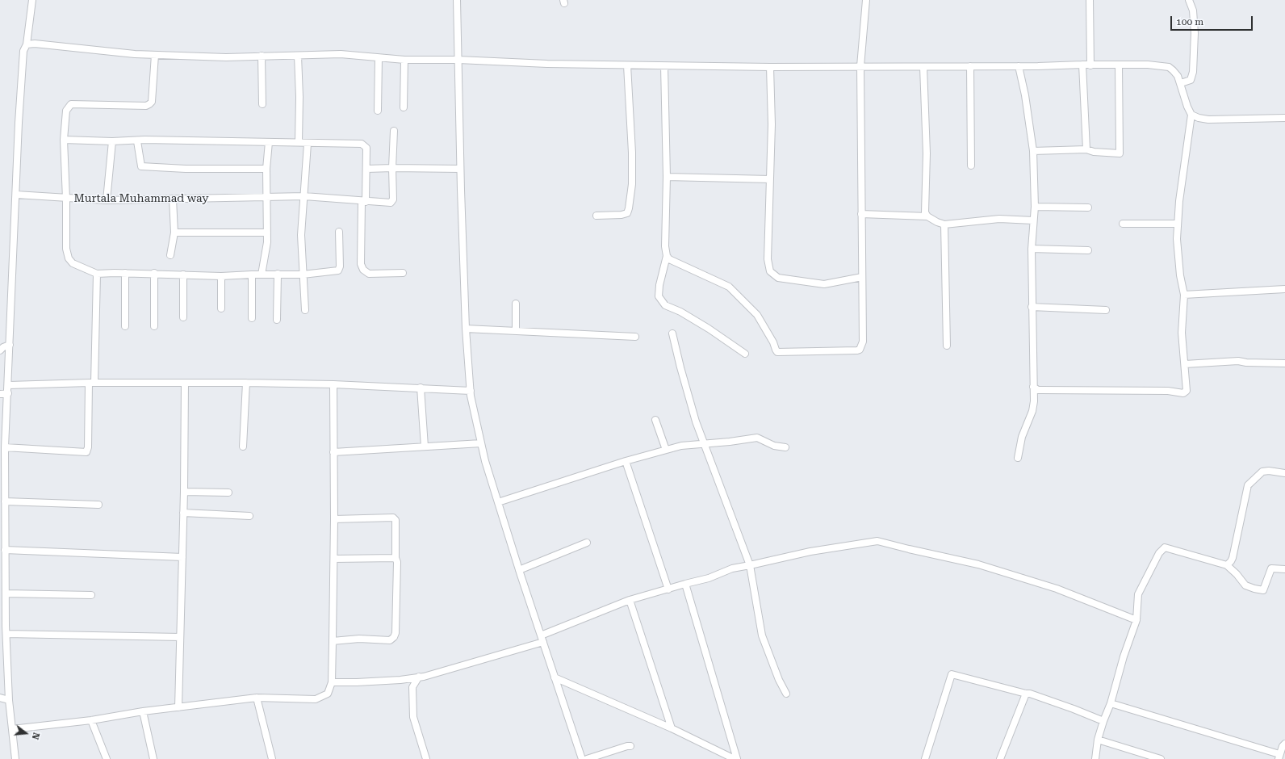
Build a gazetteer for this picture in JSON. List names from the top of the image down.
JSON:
{
  "streets": {
    "street": ["Murtala Muhammad way"]
  },
  "scale_bar": "100 m",
  "north": "right"
}
